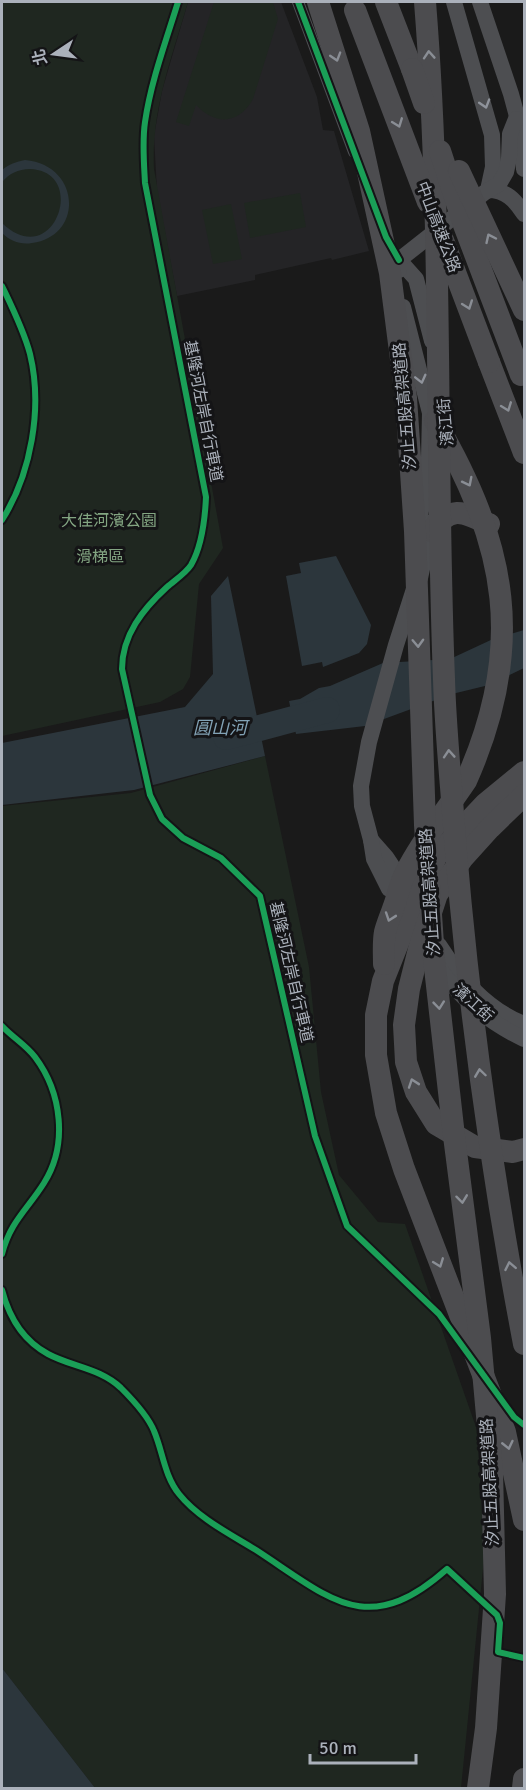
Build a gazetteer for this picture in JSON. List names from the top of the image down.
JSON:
{
  "streets": {
    "highway": ["中山高速公路", "汐止五股高架道路"],
    "main road": ["濱江街"],
    "cycle path": ["基隆河左岸自行車道"]
  },
  "water": ["圓山河"],
  "parks": ["大佳河濱公園", "滑梯區"],
  "scale_bar": "50 m",
  "north": "left"
}
